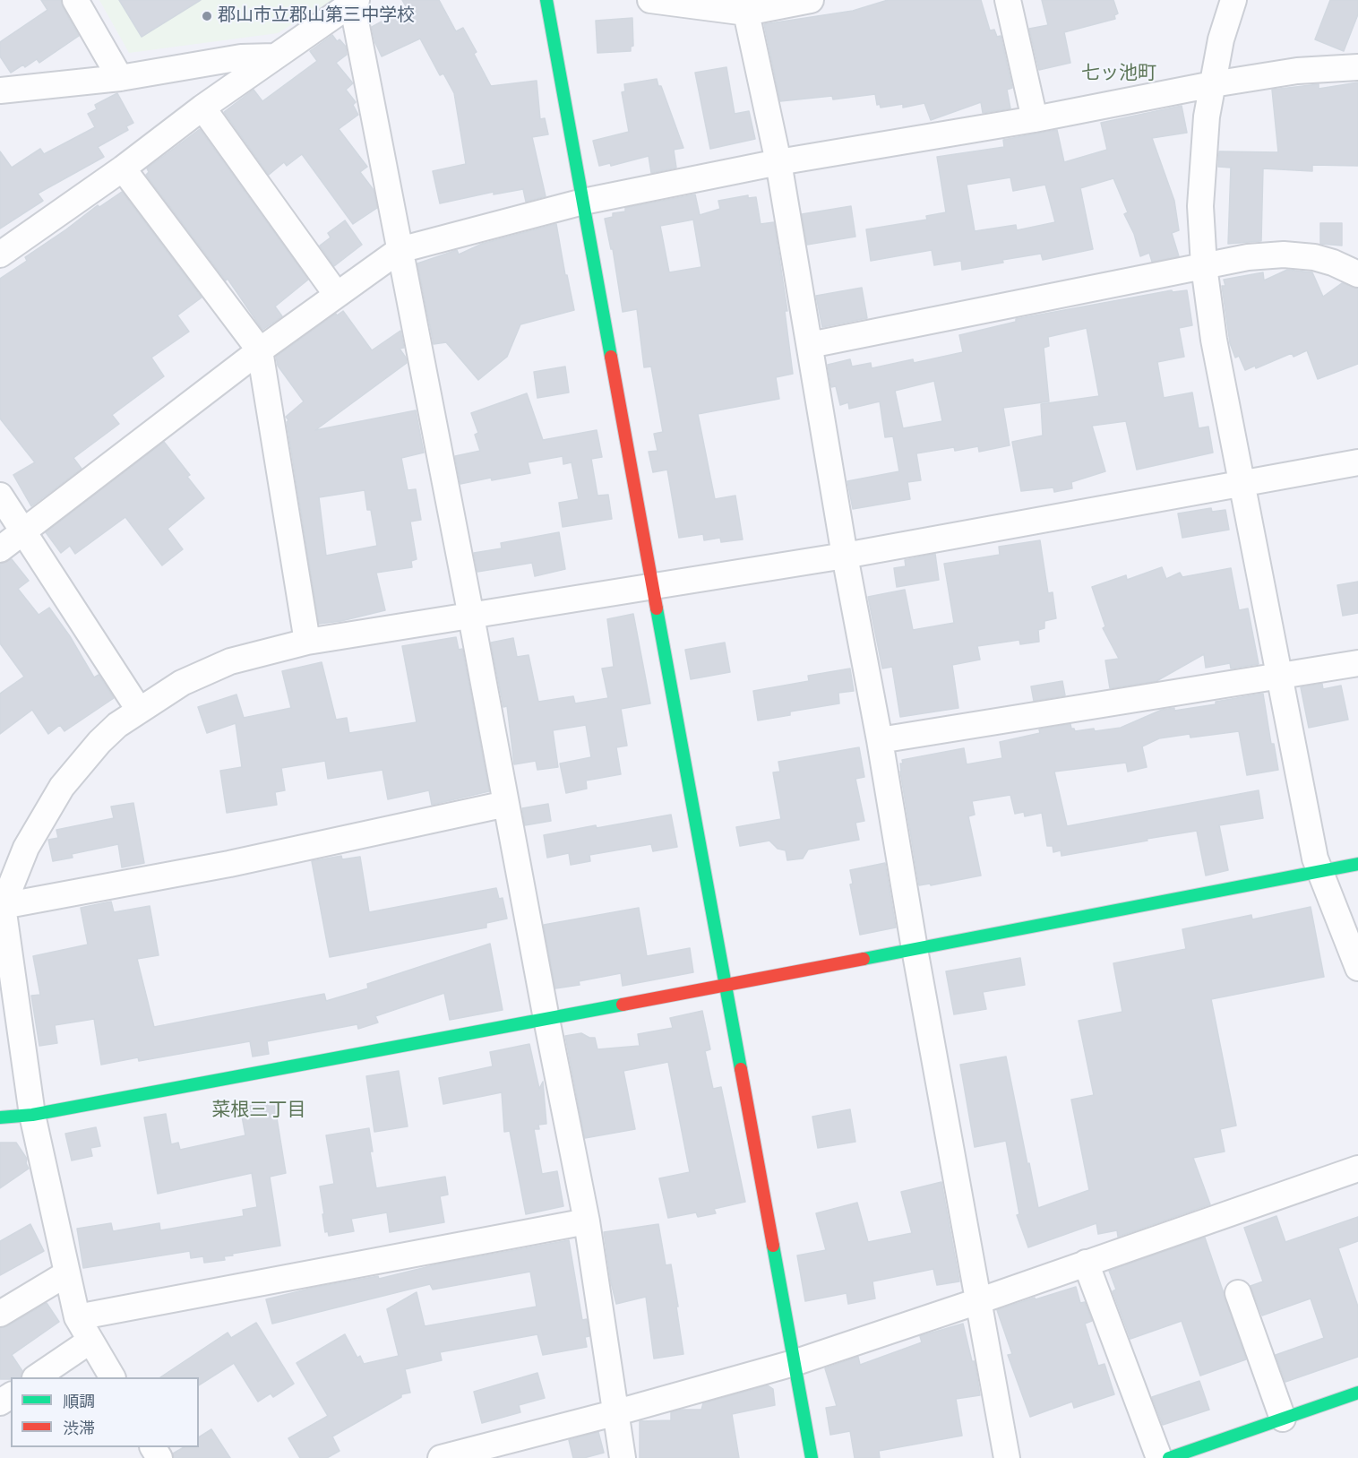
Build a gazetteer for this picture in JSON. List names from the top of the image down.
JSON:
{
  "districts": ["七ッ池町", "菜根三丁目"],
  "places": ["郡山市立郡山第三中学校"],
  "legend": ["順調", "渋滞"]
}
